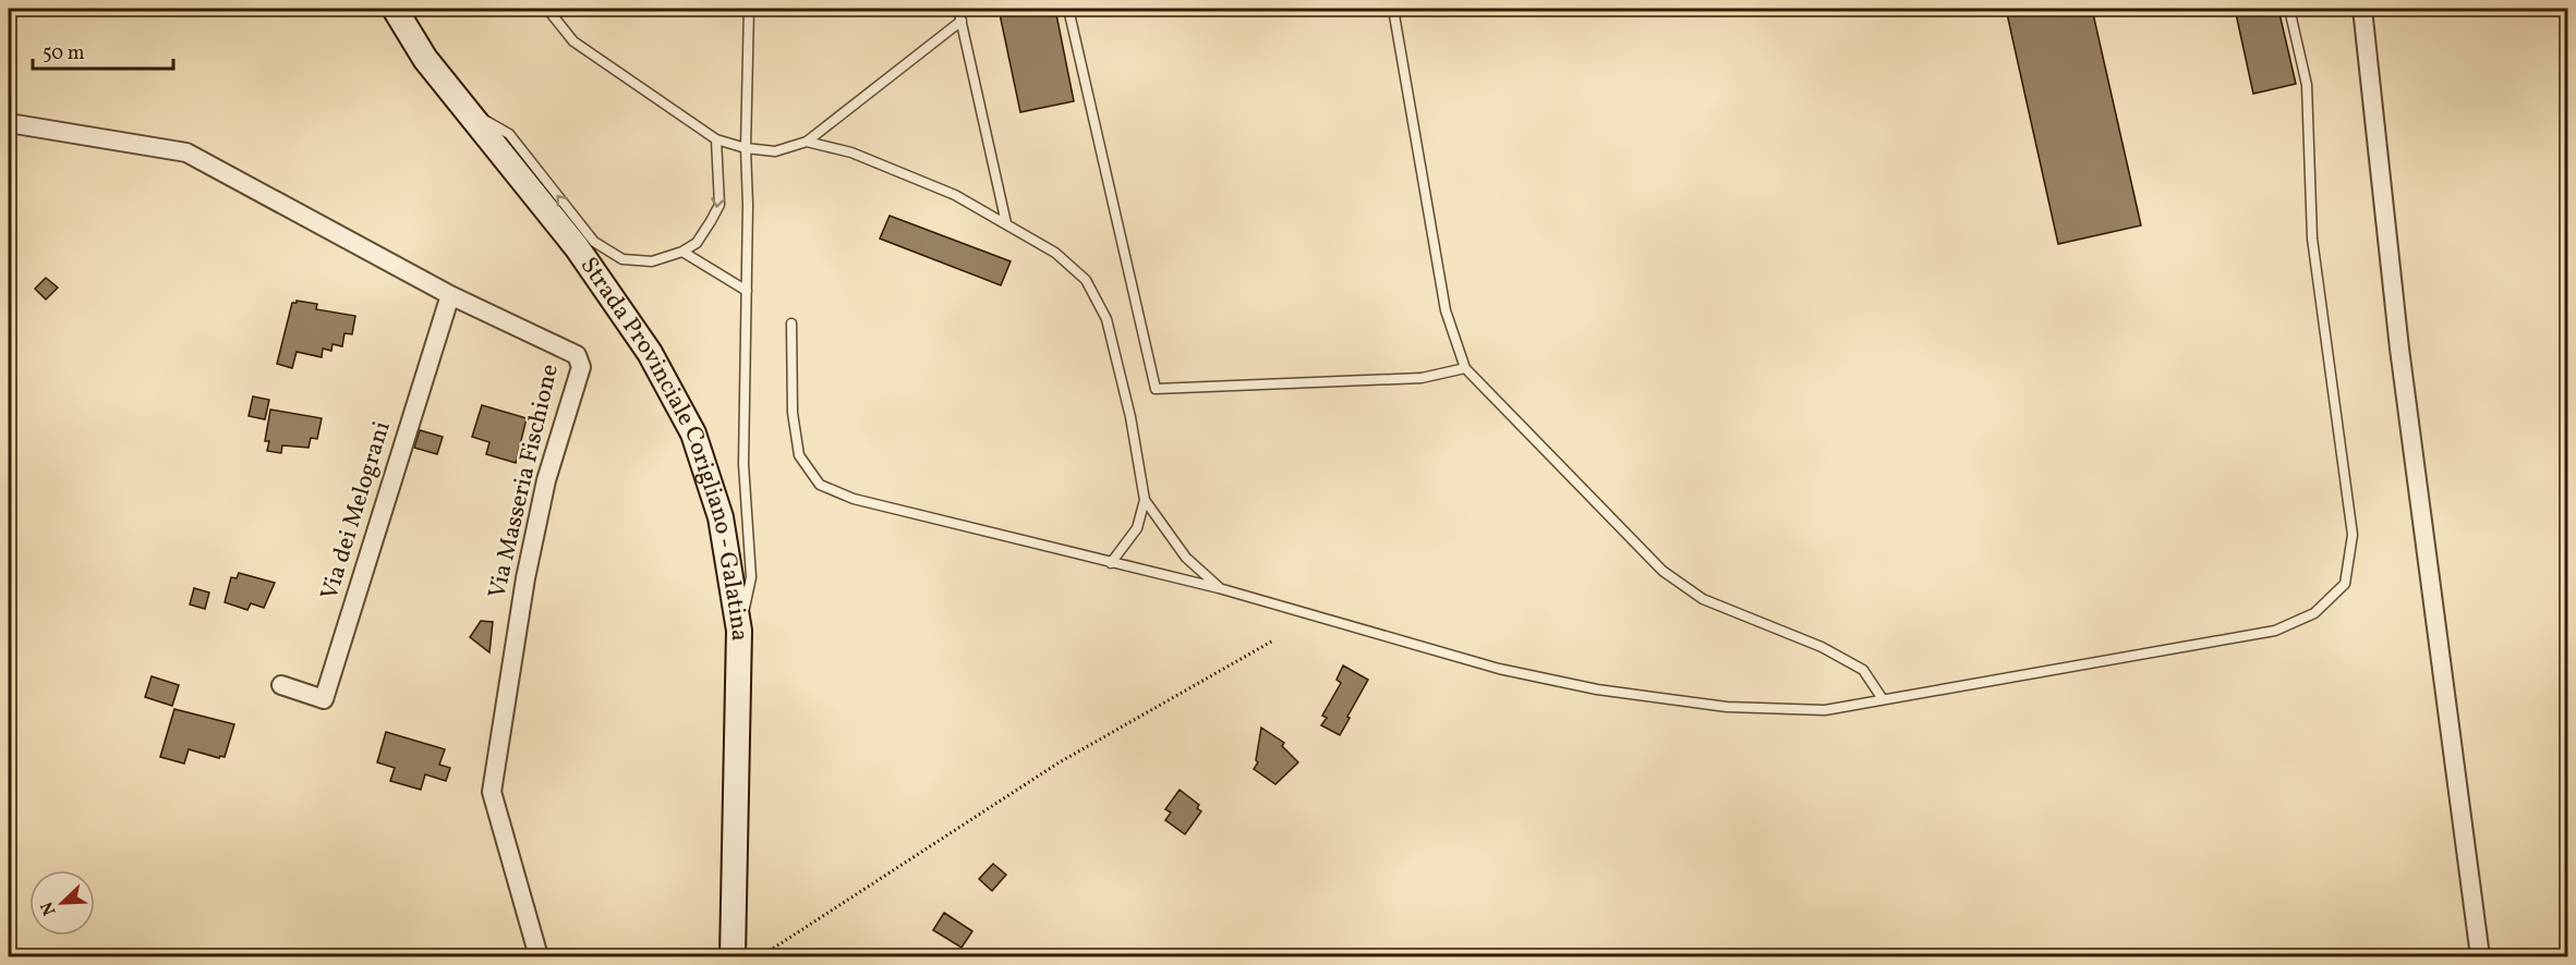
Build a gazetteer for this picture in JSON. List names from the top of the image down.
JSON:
{
  "streets": {
    "main road": ["Strada Provinciale Corigliano - Galatina"],
    "street": ["Via Masseria Fischione", "Via dei Melograni"]
  },
  "crossings": [
    ["Via Masseria Fischione", "Via dei Melograni"]
  ],
  "scale_bar": "50 m",
  "north": "bottom left"
}
